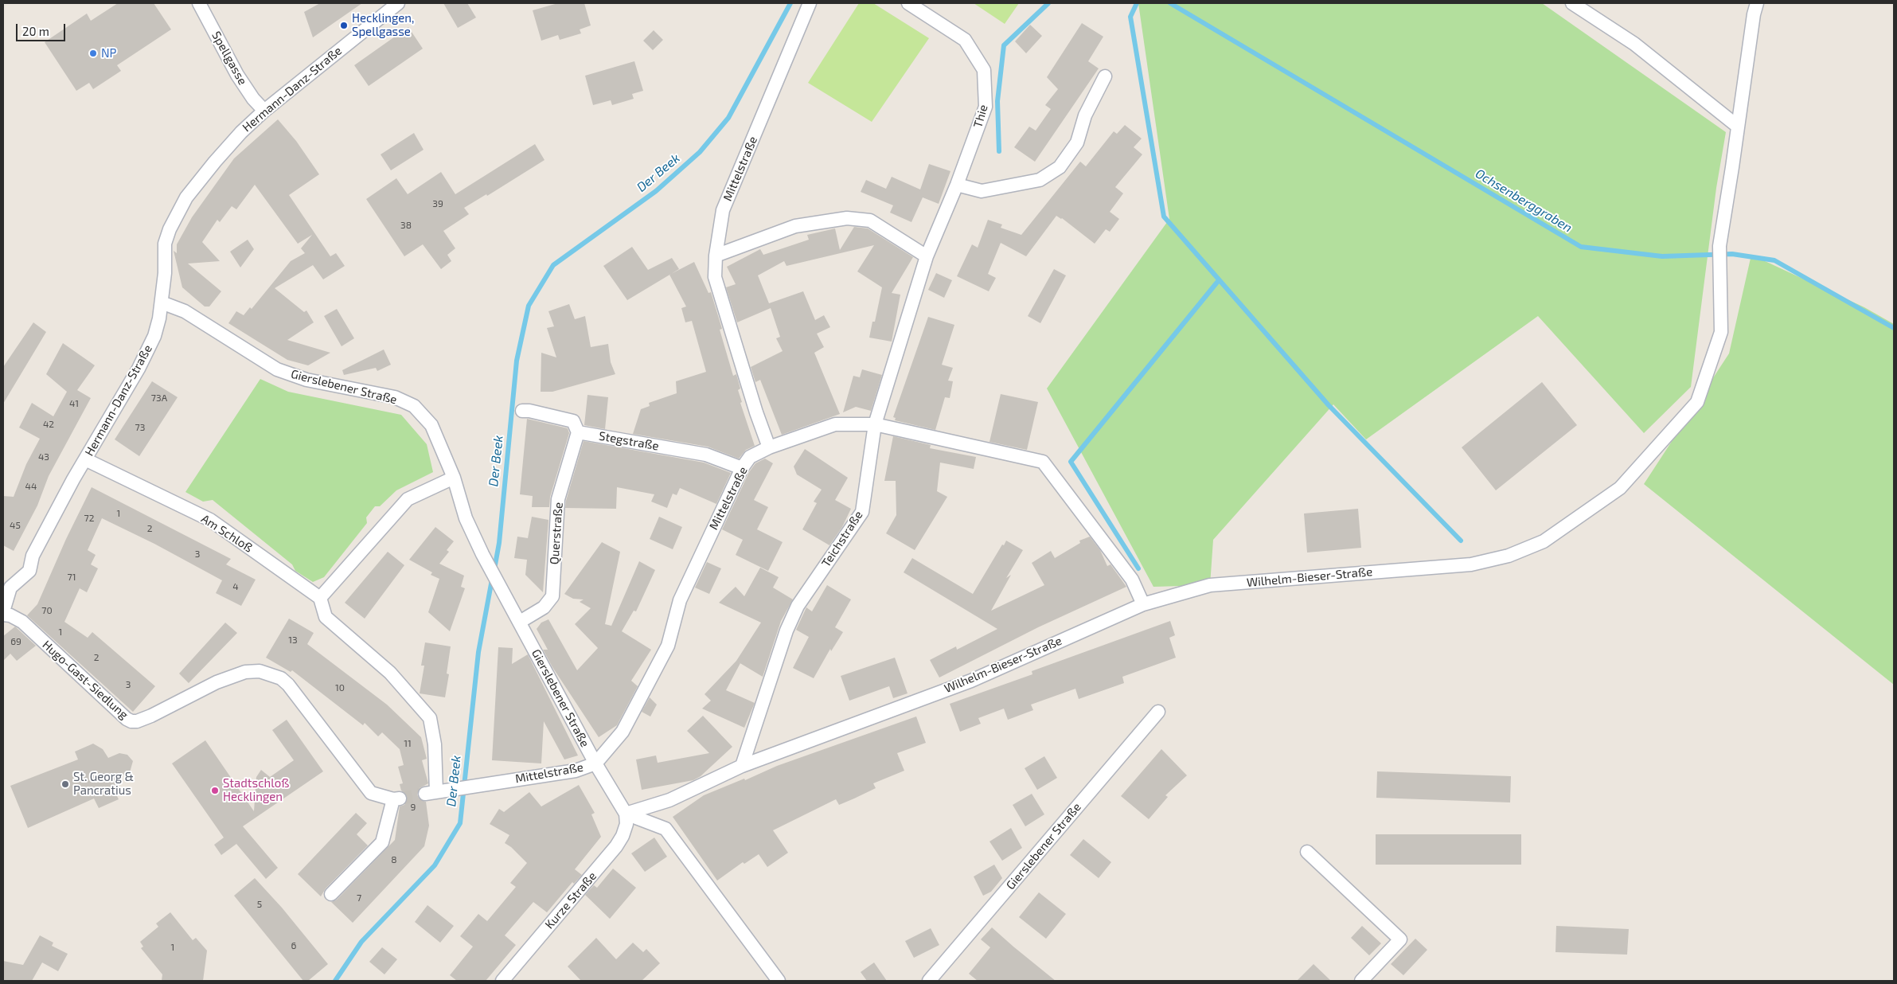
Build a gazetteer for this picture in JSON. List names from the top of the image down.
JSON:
{
  "streets": {
    "street": [
      "Spellgasse",
      "Hermann-Danz-Straße",
      "Thie",
      "Mittelstraße",
      "Gierslebener Straße",
      "Stegstraße",
      "Am Schloß",
      "Querstraße",
      "Teichstraße",
      "Wilhelm-Bieser-Straße",
      "Hugo-Gast-Siedlung",
      "Kurze Straße"
    ]
  },
  "crossings": [
    ["Spellgasse", "Hermann-Danz-Straße"],
    ["Hermann-Danz-Straße", "Gierslebener Straße"],
    ["Hermann-Danz-Straße", "Am Schloß"],
    ["Thie", "Teichstraße"],
    ["Mittelstraße", "Gierslebener Straße"],
    ["Mittelstraße", "Stegstraße"],
    ["Mittelstraße", "Am Schloß"],
    ["Gierslebener Straße", "Querstraße"],
    ["Gierslebener Straße", "Wilhelm-Bieser-Straße"],
    ["Gierslebener Straße", "Kurze Straße"],
    ["Stegstraße", "Querstraße"],
    ["Teichstraße", "Wilhelm-Bieser-Straße"],
    ["Wilhelm-Bieser-Straße", "Kurze Straße"]
  ],
  "water": ["Der Beek", "Ochsenberggraben"],
  "places": [
    "Hecklingen, Spellgasse",
    "NP",
    "St. Georg & Pancratius",
    "Stadtschloß Hecklingen"
  ],
  "house_numbers": [
    "39",
    "38",
    "73A",
    "41",
    "42",
    "73",
    "43",
    "44",
    "1",
    "72",
    "45",
    "2",
    "3",
    "71",
    "4",
    "70",
    "1",
    "13",
    "69",
    "2",
    "3",
    "10",
    "11",
    "9",
    "8",
    "7",
    "5",
    "6",
    "1"
  ],
  "scale_bar": "20 m"
}
